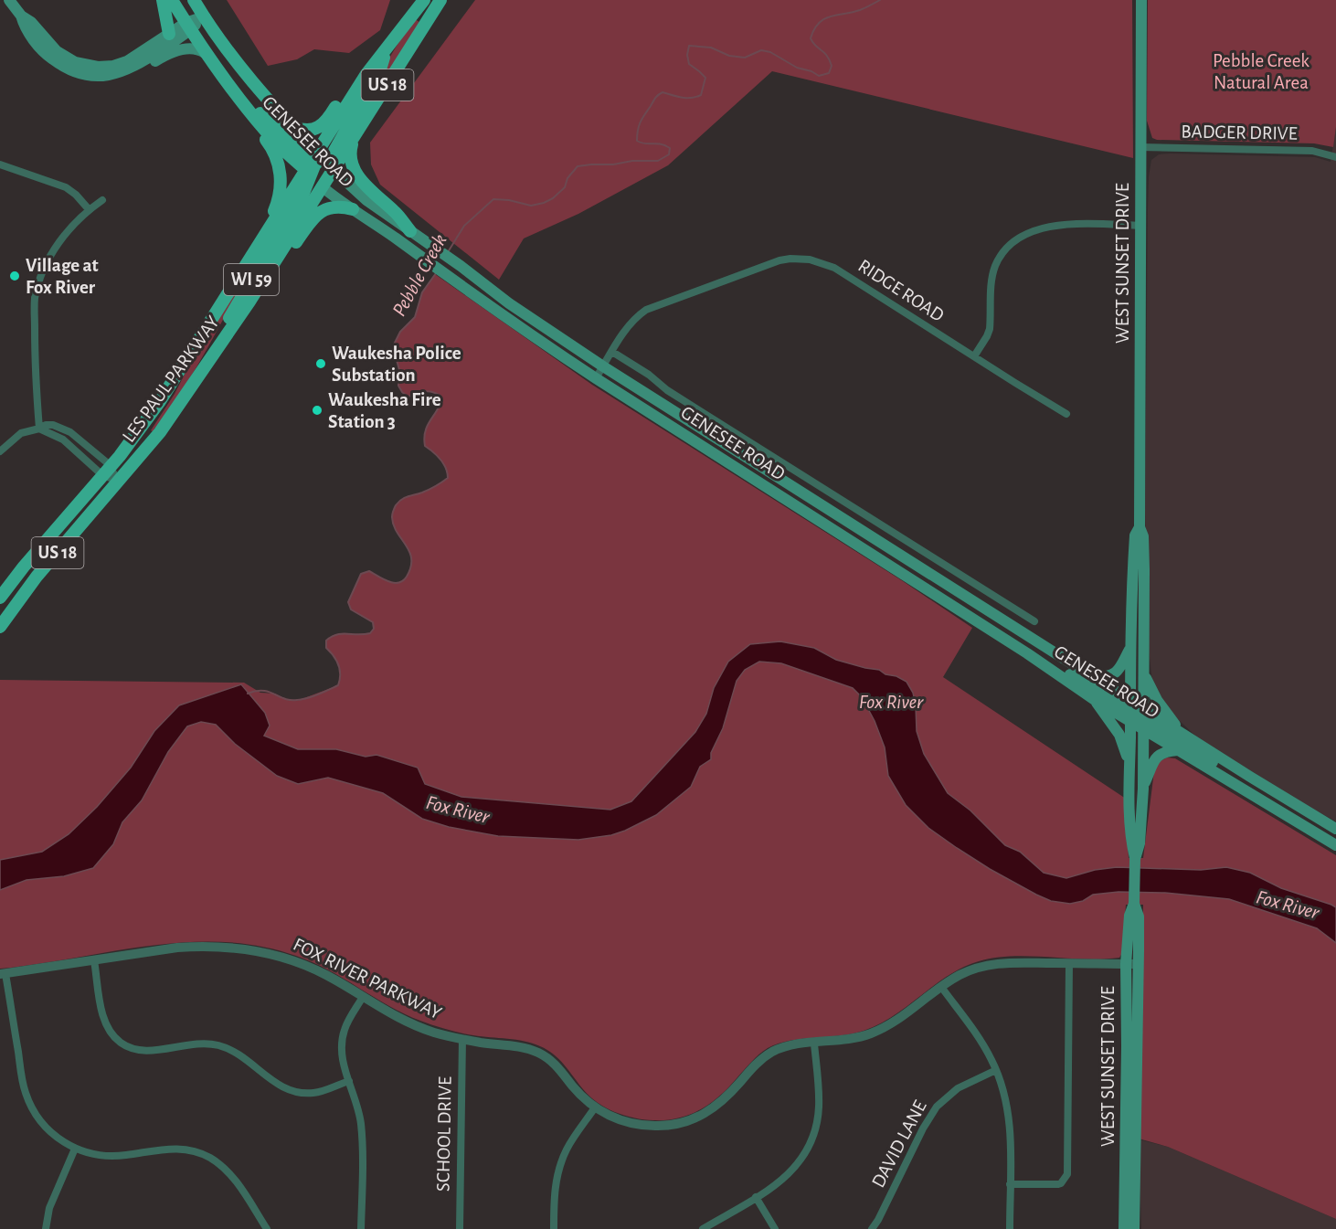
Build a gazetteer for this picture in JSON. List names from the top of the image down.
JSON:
{
  "streets": {
    "main road": [
      "US 18",
      "GENESEE ROAD",
      "WEST SUNSET DRIVE",
      "WI 59",
      "LES PAUL PARKWAY"
    ],
    "street": [
      "BADGER DRIVE",
      "RIDGE ROAD",
      "FOX RIVER PARKWAY",
      "SCHOOL DRIVE",
      "DAVID LANE"
    ]
  },
  "crossings": [
    ["BADGER DRIVE", "WEST SUNSET DRIVE"],
    ["GENESEE ROAD", "WEST SUNSET DRIVE"],
    ["GENESEE ROAD", "WI 59"],
    ["GENESEE ROAD", "RIDGE ROAD"],
    ["GENESEE ROAD", "LES PAUL PARKWAY"],
    ["WEST SUNSET DRIVE", "FOX RIVER PARKWAY"],
    ["WI 59", "LES PAUL PARKWAY"],
    ["FOX RIVER PARKWAY", "SCHOOL DRIVE"]
  ],
  "water": ["Pebble Creek", "Fox River"],
  "parks": ["Pebble Creek Natural Area"],
  "places": ["Village at Fox River", "Waukesha Police Substation", "Waukesha Fire Station 3"]
}
